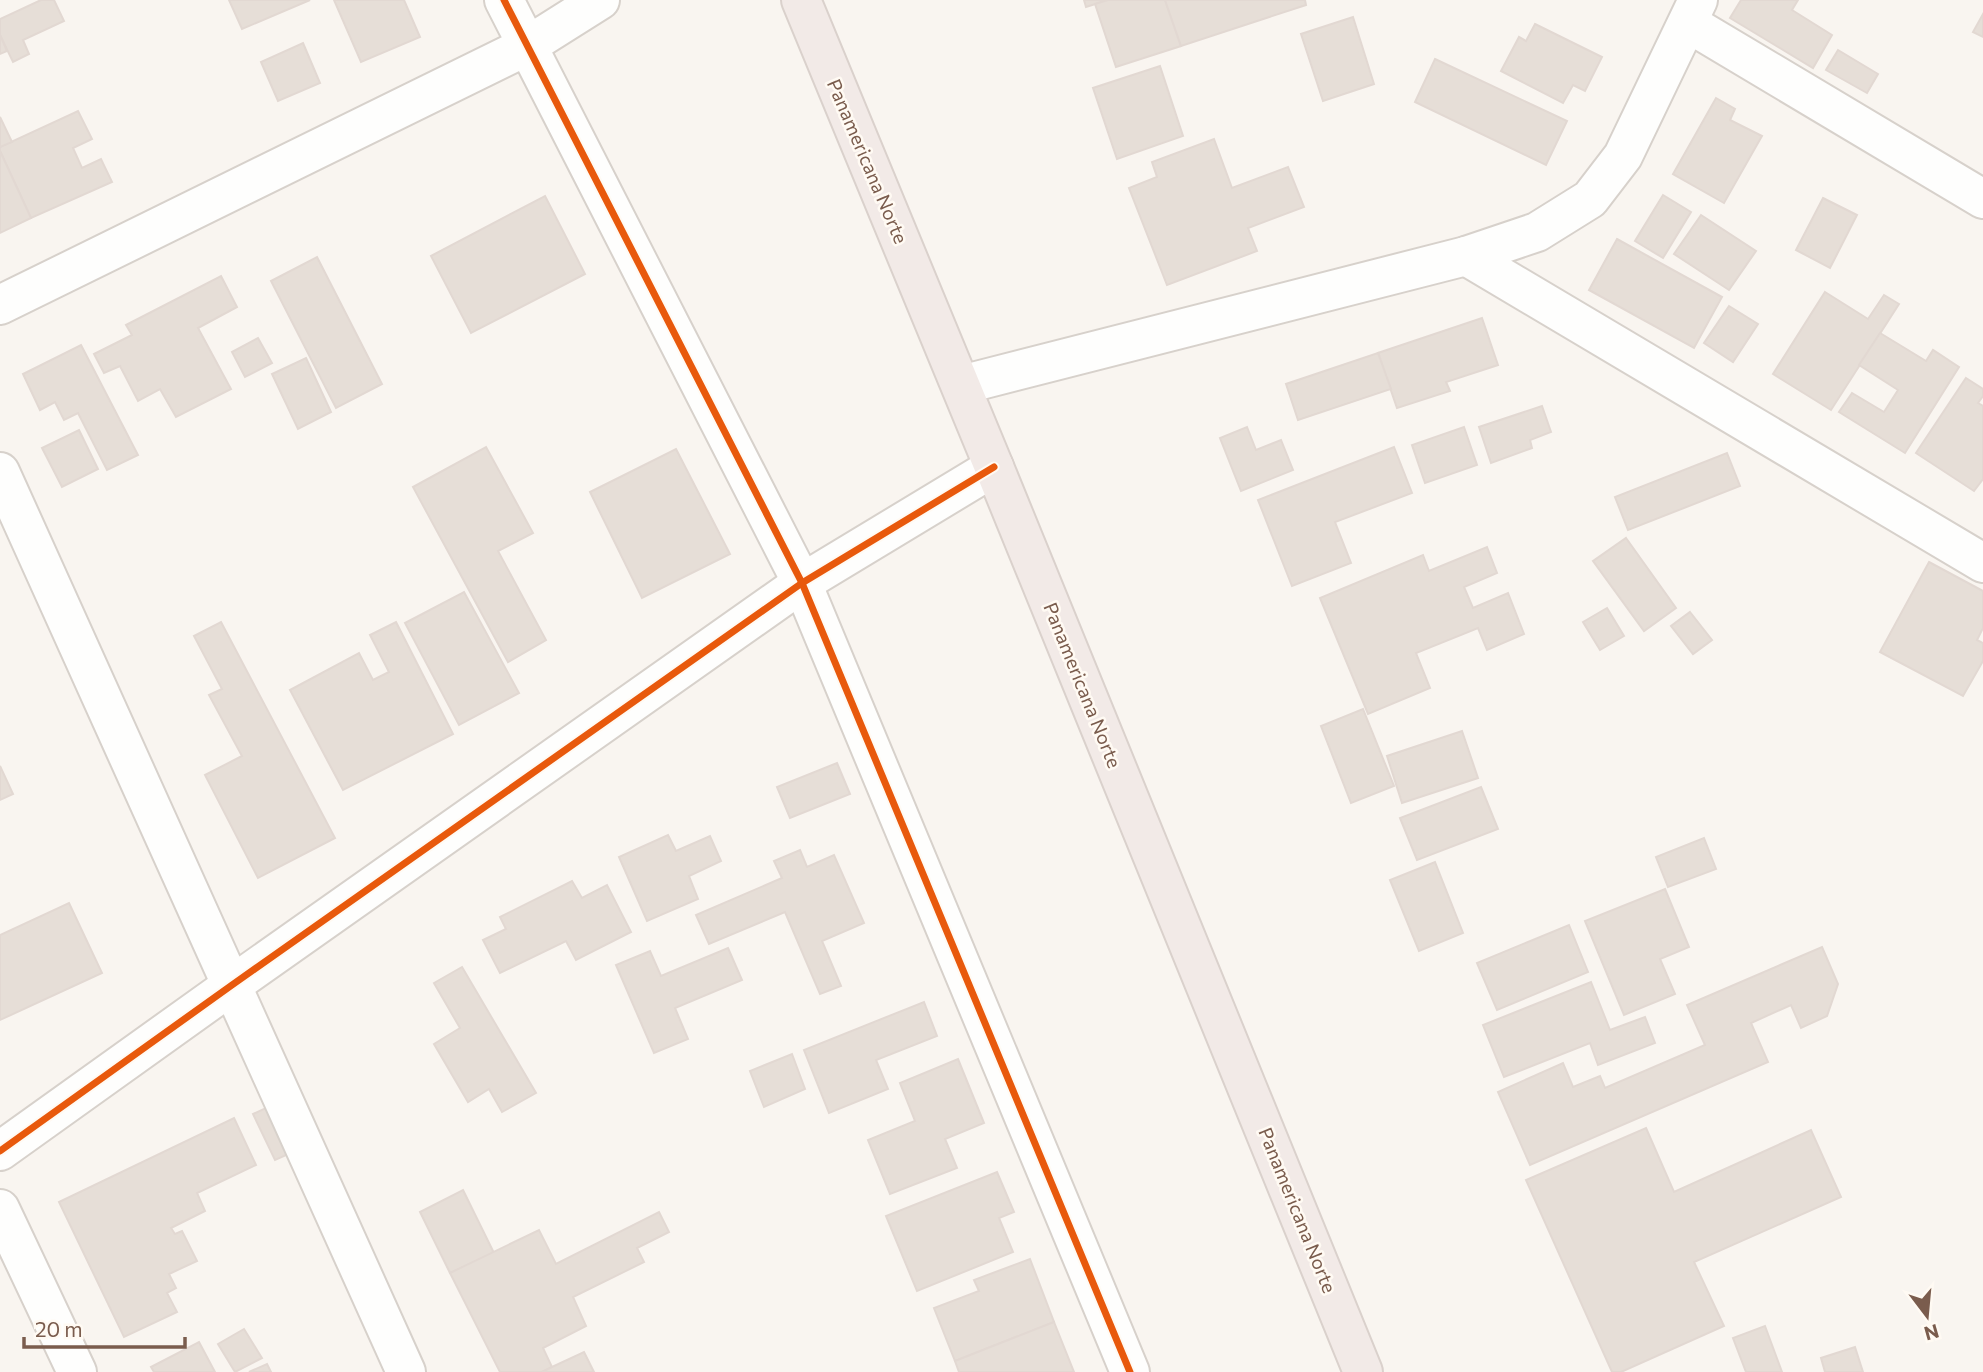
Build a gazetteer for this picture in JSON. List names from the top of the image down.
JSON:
{
  "streets": {
    "highway": ["Panamericana Norte"]
  },
  "scale_bar": "20 m",
  "north": "bottom"
}
